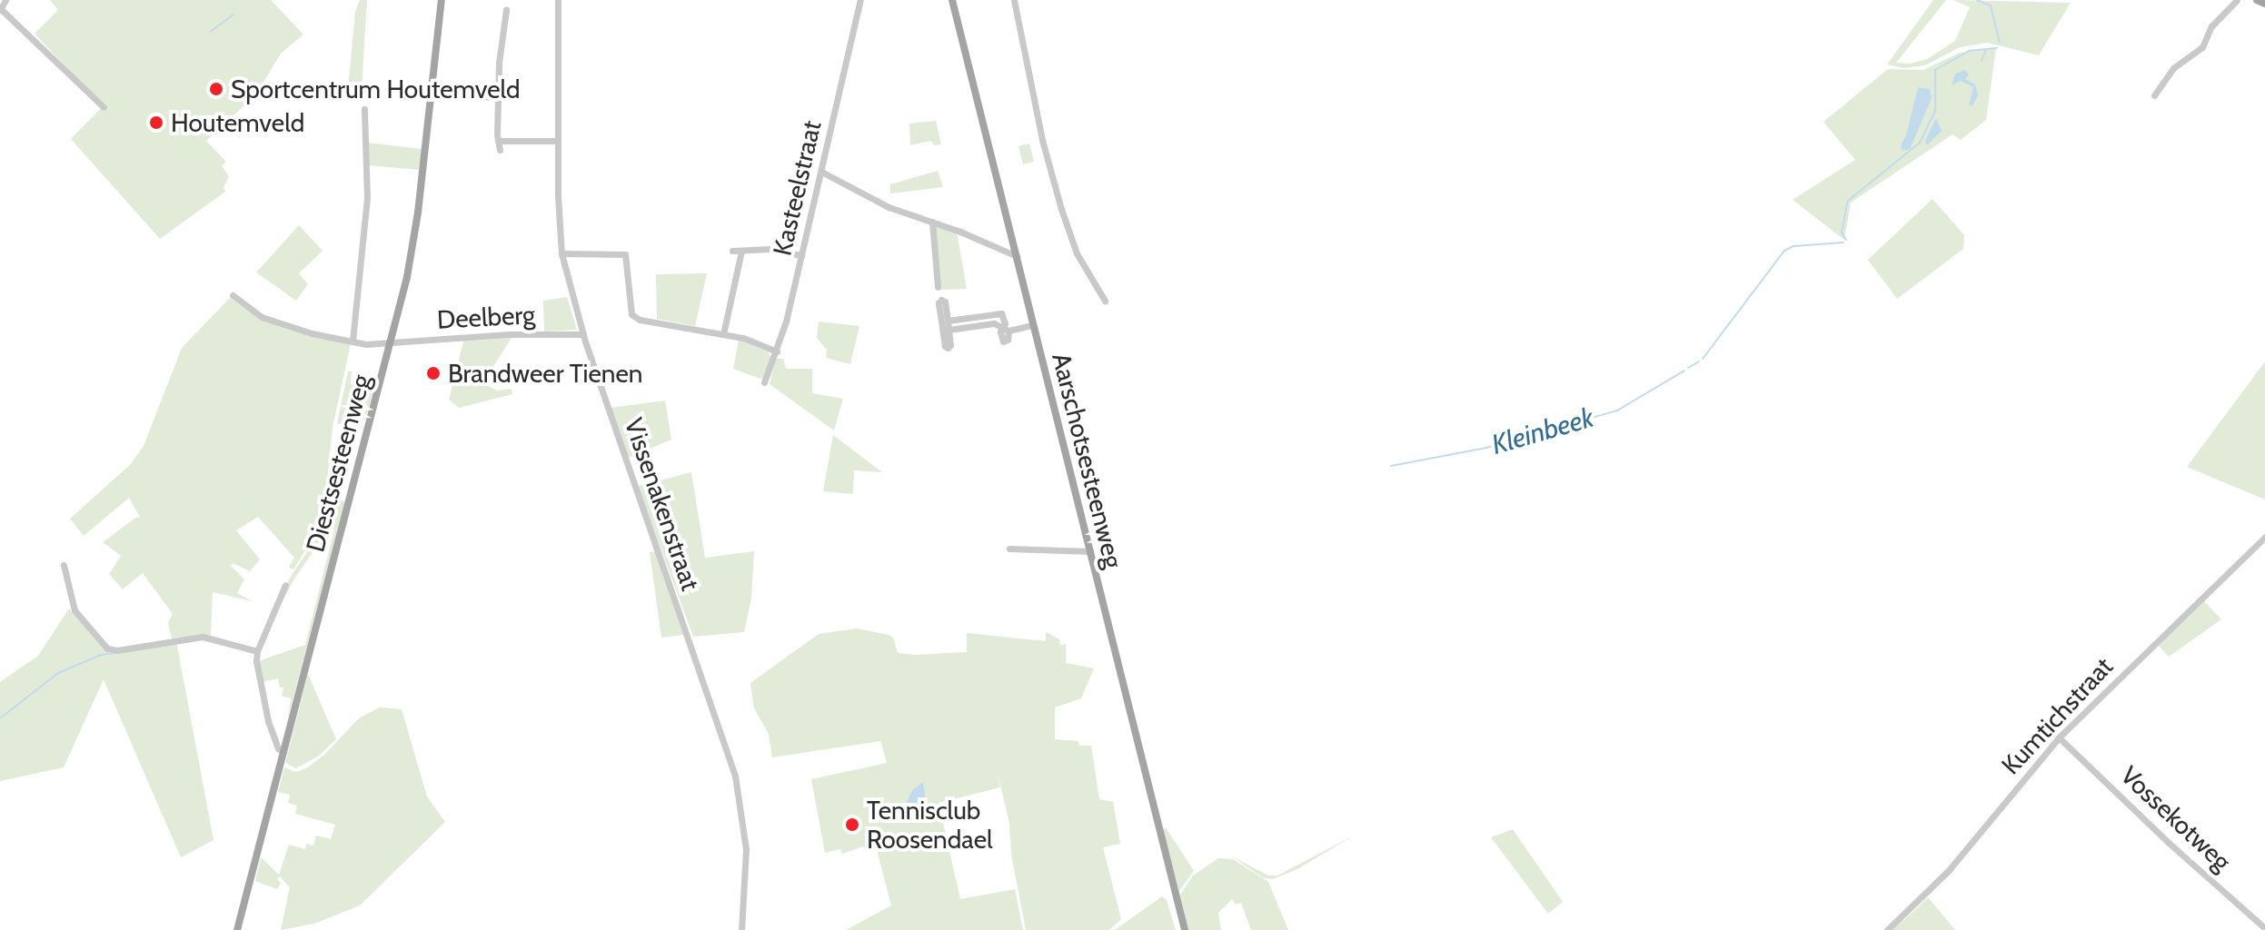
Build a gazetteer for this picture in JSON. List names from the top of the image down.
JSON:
{
  "streets": {
    "main road": ["Aarschotsesteenweg", "Diestsesteenweg"],
    "street": [
      "Kasteelstraat",
      "Deelberg",
      "Vissenakenstraat",
      "Kumtichstraat",
      "Vossekotweg"
    ]
  },
  "crossings": [
    ["Deelberg", "Diestsesteenweg"],
    ["Deelberg", "Vissenakenstraat"],
    ["Kumtichstraat", "Vossekotweg"]
  ],
  "water": ["Kleinbeek"],
  "places": [
    "Sportcentrum Houtemveld",
    "Houtemveld",
    "Brandweer Tienen",
    "Tennisclub Roosendael"
  ]
}
